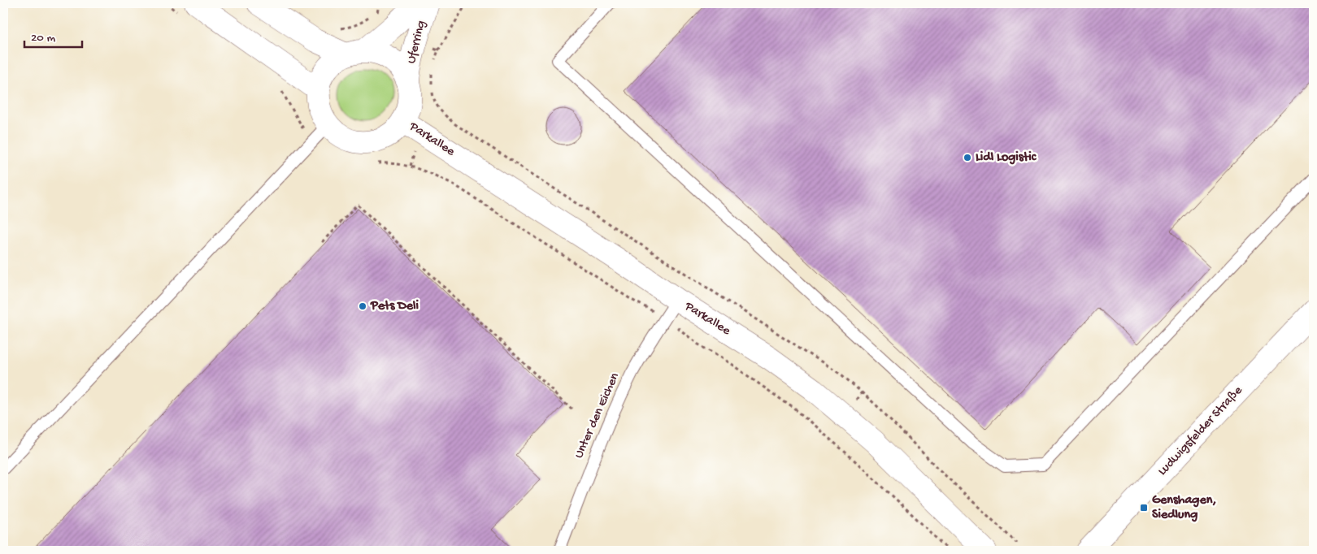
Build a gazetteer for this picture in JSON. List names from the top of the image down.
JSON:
{
  "streets": {
    "street": ["Uferring", "Parkallee", "Ludwigsfelder Straße"],
    "lane": ["Unter den Eichen"]
  },
  "crossings": [
    ["Uferring", "Parkallee"],
    ["Parkallee", "Unter den Eichen"]
  ],
  "places": {
    "other": ["Lidl Logistic", "Pets Deli"],
    "transit": ["Genshagen, Siedlung"]
  },
  "scale_bar": "20 m"
}
